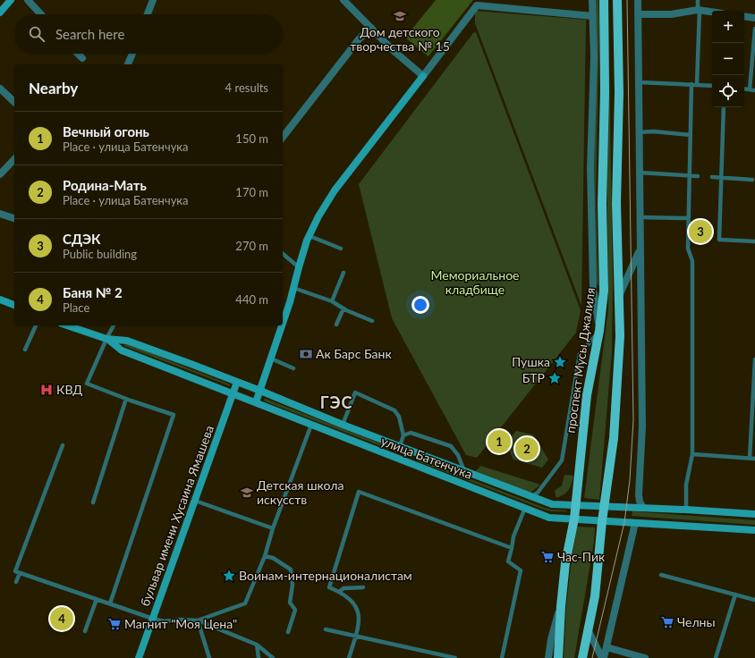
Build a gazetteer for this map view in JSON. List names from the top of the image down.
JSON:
{
  "streets": {
    "main road": ["проспект Мусы Джалиля", "улица Батенчука", "бульвар имени Хусаина Ямашева"]
  },
  "crossings": [
    ["проспект Мусы Джалиля", "улица Батенчука"],
    ["улица Батенчука", "бульвар имени Хусаина Ямашева"]
  ],
  "districts": ["ГЭС"],
  "parks": ["Мемориальное кладбище"],
  "places": {
    "school or university": ["Дом детского творчества № 15", "Детская школа искусств"],
    "bank": ["Ак Барс Банк"],
    "place": ["Пушка", "БТР", "Воинам-интернационалистам"],
    "hospital": ["КВД"],
    "supermarket": ["Час-Пик", "Челны", "Магнит \"Моя Цена\""]
  },
  "page": {
    "map_buttons": ["+", "−"],
    "search": "Search here",
    "heading": ["Nearby", "4 results"],
    "list": [
      {
        "mark": "1",
        "name": "Вечный огонь",
        "note": "Place · улица Батенчука",
        "value": "150 m"
      },
      {
        "mark": "2",
        "name": "Родина-Мать",
        "note": "Place · улица Батенчука",
        "value": "170 m"
      },
      {
        "mark": "3",
        "name": "СДЭК",
        "note": "Public building",
        "value": "270 m"
      },
      {
        "mark": "4",
        "name": "Баня № 2",
        "note": "Place",
        "value": "440 m"
      }
    ],
    "pins": [
      "3",
      "1",
      "2",
      "4"
    ]
  }
}
